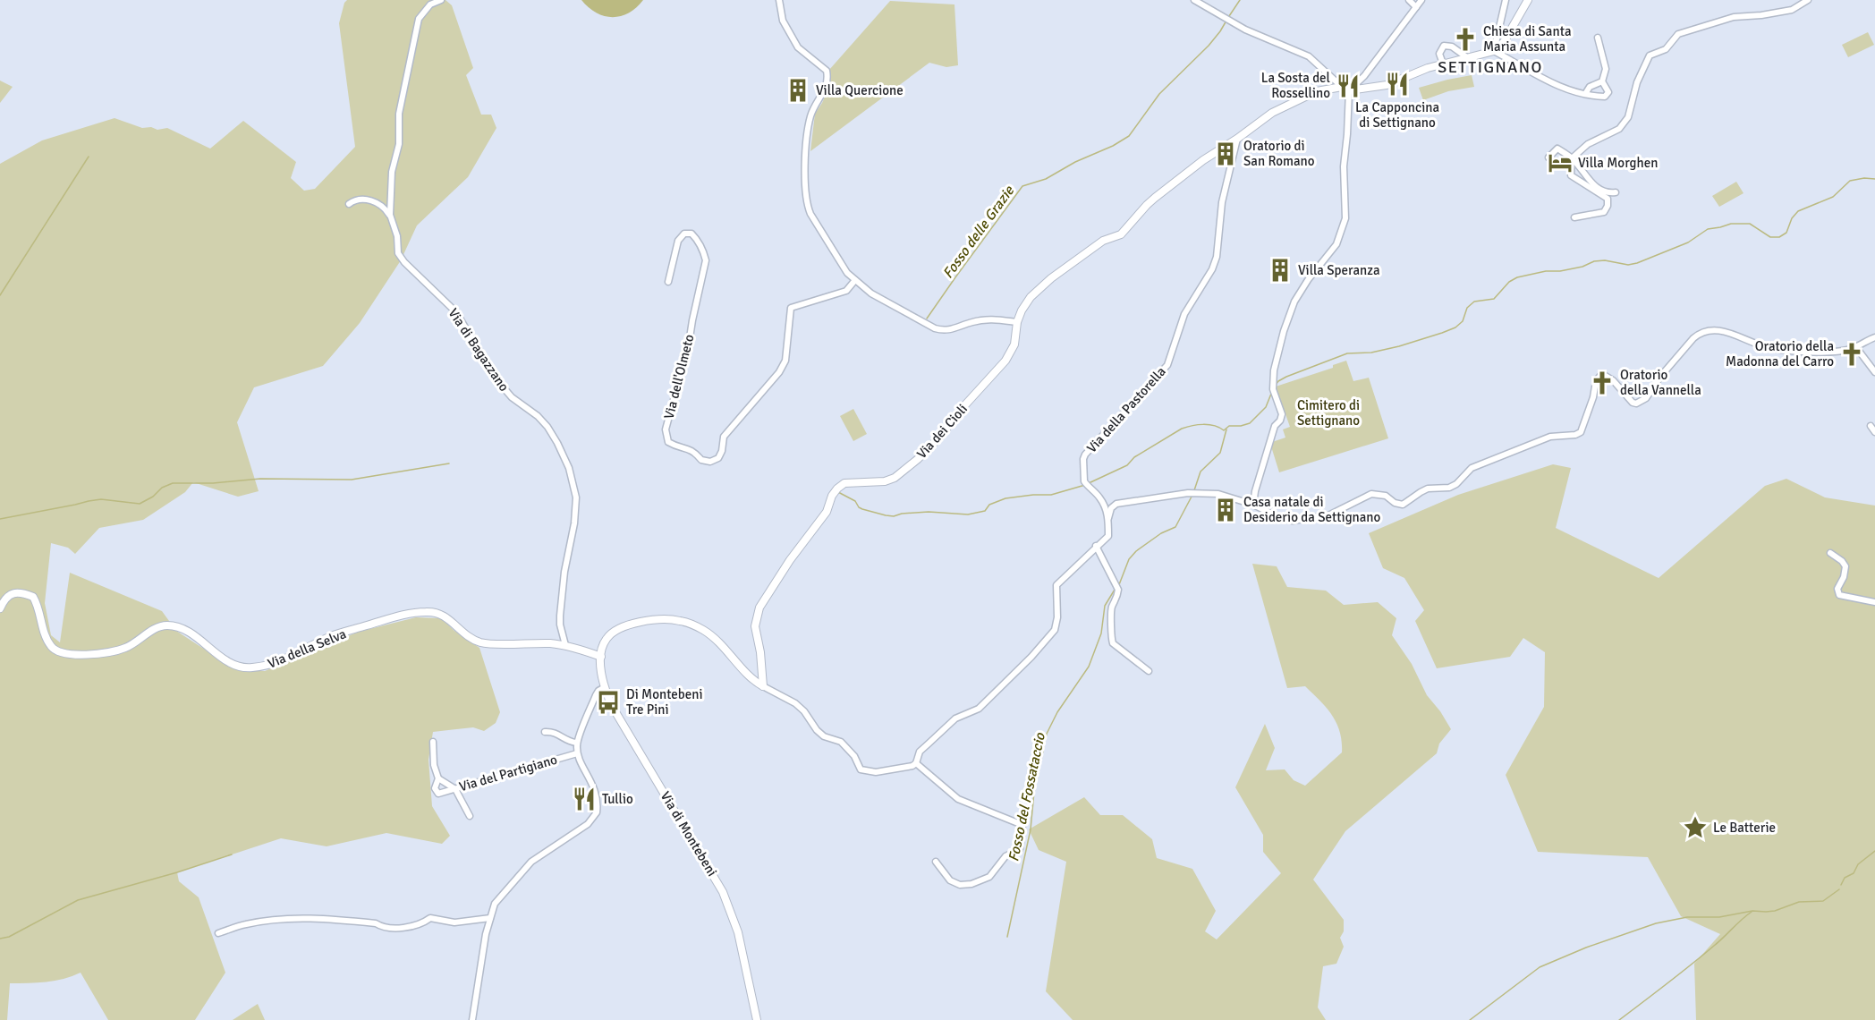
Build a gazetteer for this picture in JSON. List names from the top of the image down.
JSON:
{
  "streets": {
    "street": [
      "Via di Bagazzano",
      "Via dell'Olmeto",
      "Via della Pastorella",
      "Via dei Cioli",
      "Via della Selva",
      "Via del Partigiano",
      "Via di Montebeni"
    ]
  },
  "crossings": [
    ["Via di Bagazzano", "Via della Selva"],
    ["Via della Pastorella", "Via dei Cioli"],
    ["Via della Selva", "Via di Montebeni"]
  ],
  "districts": ["SETTIGNANO"],
  "water": ["Fosso delle Grazie", "Fosso del Fossataccio"],
  "parks": ["Cimitero di Settignano"],
  "places": {
    "church": ["Chiesa di Santa Maria Assunta", "Oratorio della Madonna del Carro", "Oratorio della Vannella"],
    "restaurant": ["La Capponcina di Settignano", "La Sosta del Rossellino", "Tullio"],
    "building": [
      "Villa Quercione",
      "Oratorio di San Romano",
      "Villa Speranza",
      "Casa natale di Desiderio da Settignano"
    ],
    "hotel": ["Villa Morghen"],
    "bus stop": ["Di Montebeni Tre Pini"],
    "place": ["Le Batterie"]
  }
}
